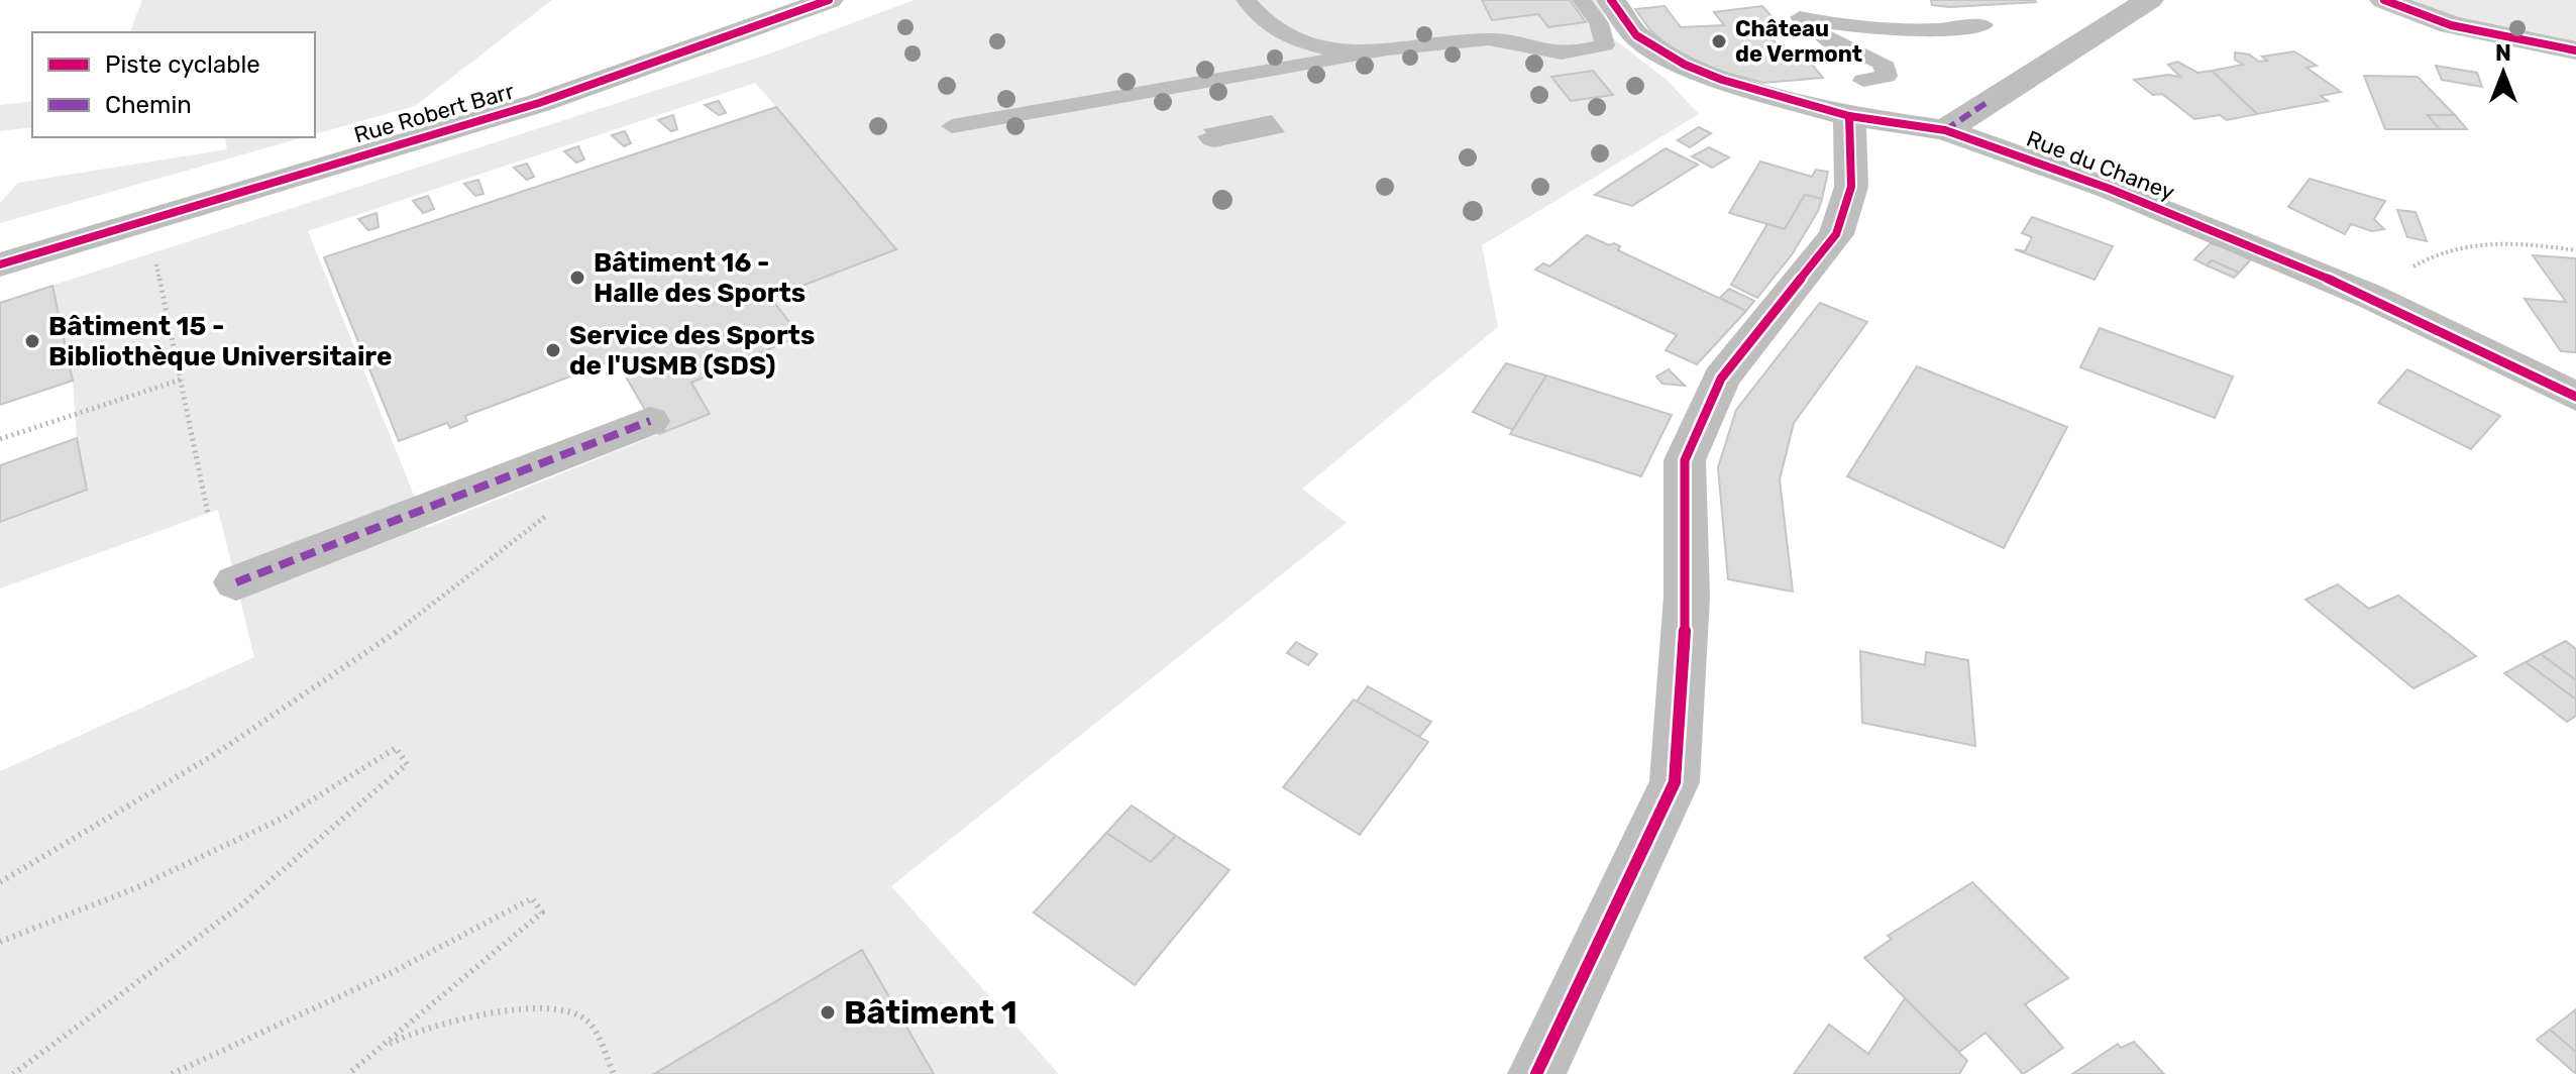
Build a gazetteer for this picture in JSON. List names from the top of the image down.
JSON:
{
  "streets": {
    "street": ["Rue Robert Barr", "Rue du Chaney"]
  },
  "places": [
    "Château de Vermont",
    "Bâtiment 16 - Halle des Sports",
    "Bâtiment 15 - Bibliothèque Universitaire",
    "Service des Sports de l'USMB (SDS)",
    "Bâtiment 1"
  ],
  "legend": ["Piste cyclable", "Chemin"],
  "north": "top"
}
